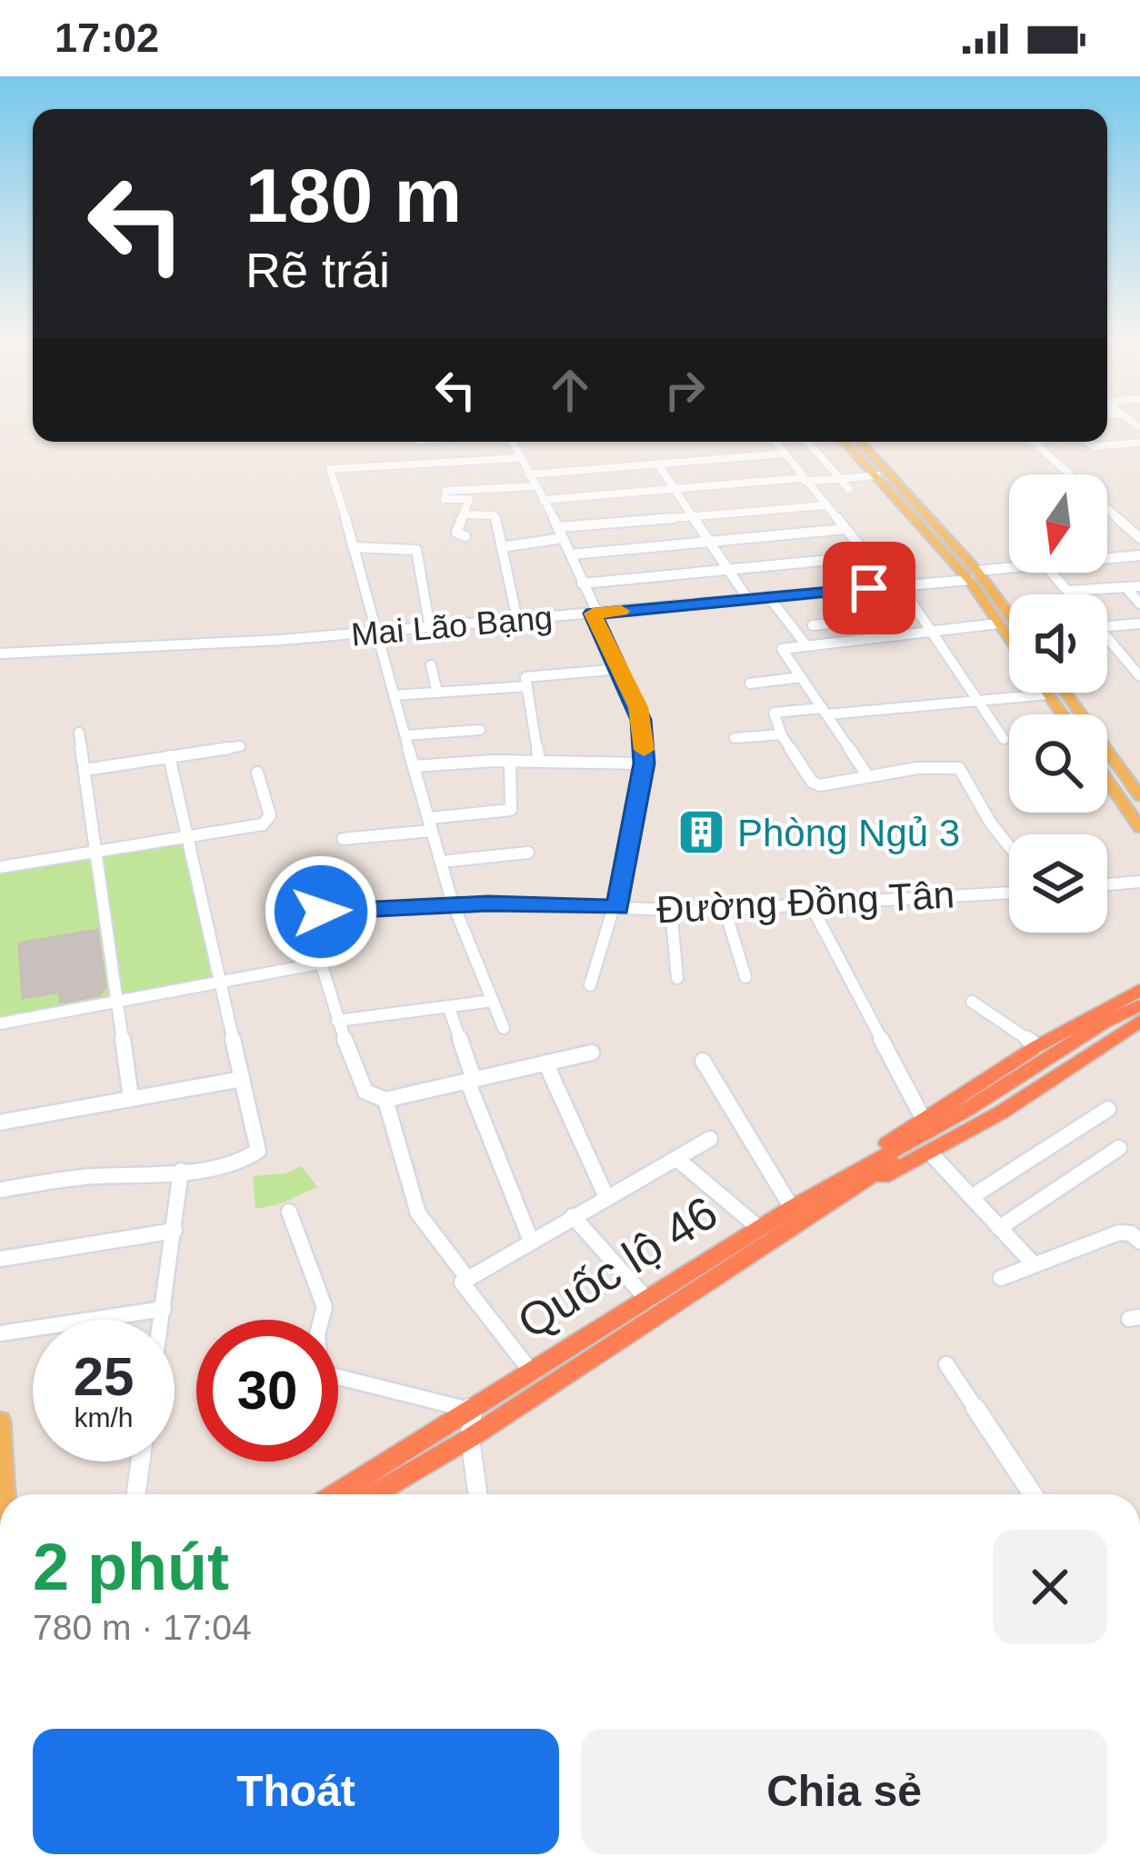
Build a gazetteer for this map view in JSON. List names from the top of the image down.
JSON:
{
  "streets": {
    "highway": ["Quốc lộ 46"],
    "street": ["Mai Lão Bạng", "Đường Đồng Tân"]
  },
  "places": {
    "building": ["Phòng Ngủ 3"]
  },
  "north": "bottom",
  "page": {
    "status": "17:02",
    "turn": ["180 m", "Rẽ trái"],
    "speed": "25 km/h",
    "limit": "30",
    "heading": ["2 phút", "780 m · 17:04"],
    "buttons": ["Thoát", "Chia sẻ"]
  }
}
